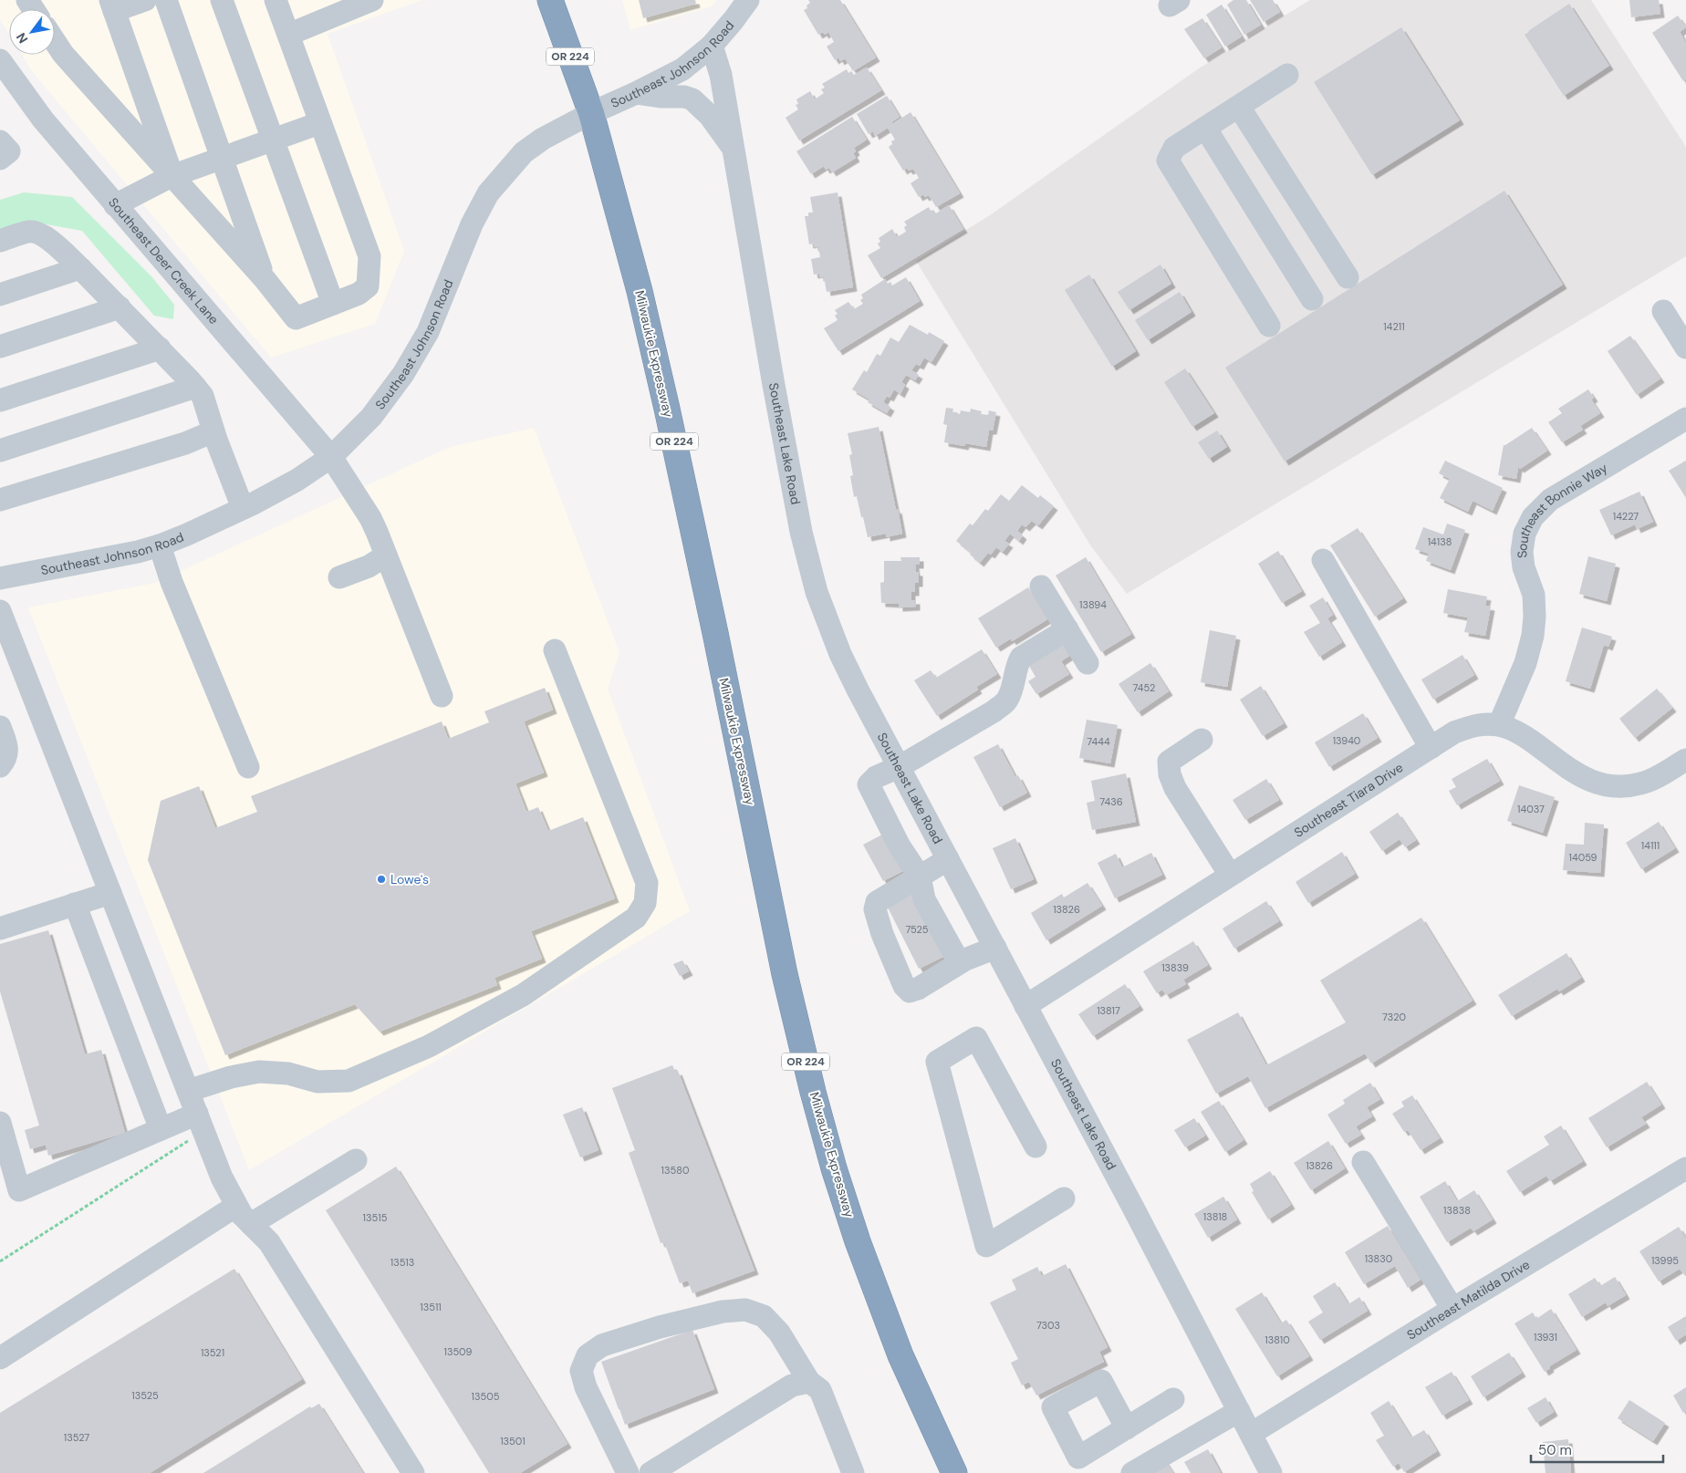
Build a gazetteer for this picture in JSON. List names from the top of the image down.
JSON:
{
  "streets": {
    "highway": ["OR 224", "Milwaukie Expressway"],
    "street": [
      "Southeast Johnson Road",
      "Southeast Deer Creek Lane",
      "Southeast Lake Road",
      "Southeast Bonnie Way",
      "Southeast Tiara Drive",
      "Southeast Matilda Drive"
    ]
  },
  "crossings": [
    ["Southeast Johnson Road", "Southeast Deer Creek Lane"],
    ["Southeast Johnson Road", "Milwaukie Expressway"],
    ["Southeast Johnson Road", "Southeast Lake Road"],
    ["Southeast Lake Road", "Southeast Tiara Drive"],
    ["Southeast Lake Road", "Southeast Matilda Drive"],
    ["Southeast Bonnie Way", "Southeast Tiara Drive"]
  ],
  "places": ["Lowe's"],
  "house_numbers": [
    "14211",
    "14227",
    "14138",
    "13894",
    "7452",
    "13940",
    "7444",
    "7436",
    "14037",
    "14111",
    "14059",
    "13826",
    "7525",
    "13839",
    "13817",
    "7320",
    "13826",
    "13580",
    "13838",
    "13818",
    "13515",
    "13830",
    "13995",
    "13513",
    "13511",
    "7303",
    "13931",
    "13810",
    "13509",
    "13521",
    "13525",
    "13505",
    "13527",
    "13501"
  ],
  "scale_bar": "50 m",
  "north": "bottom left"
}
